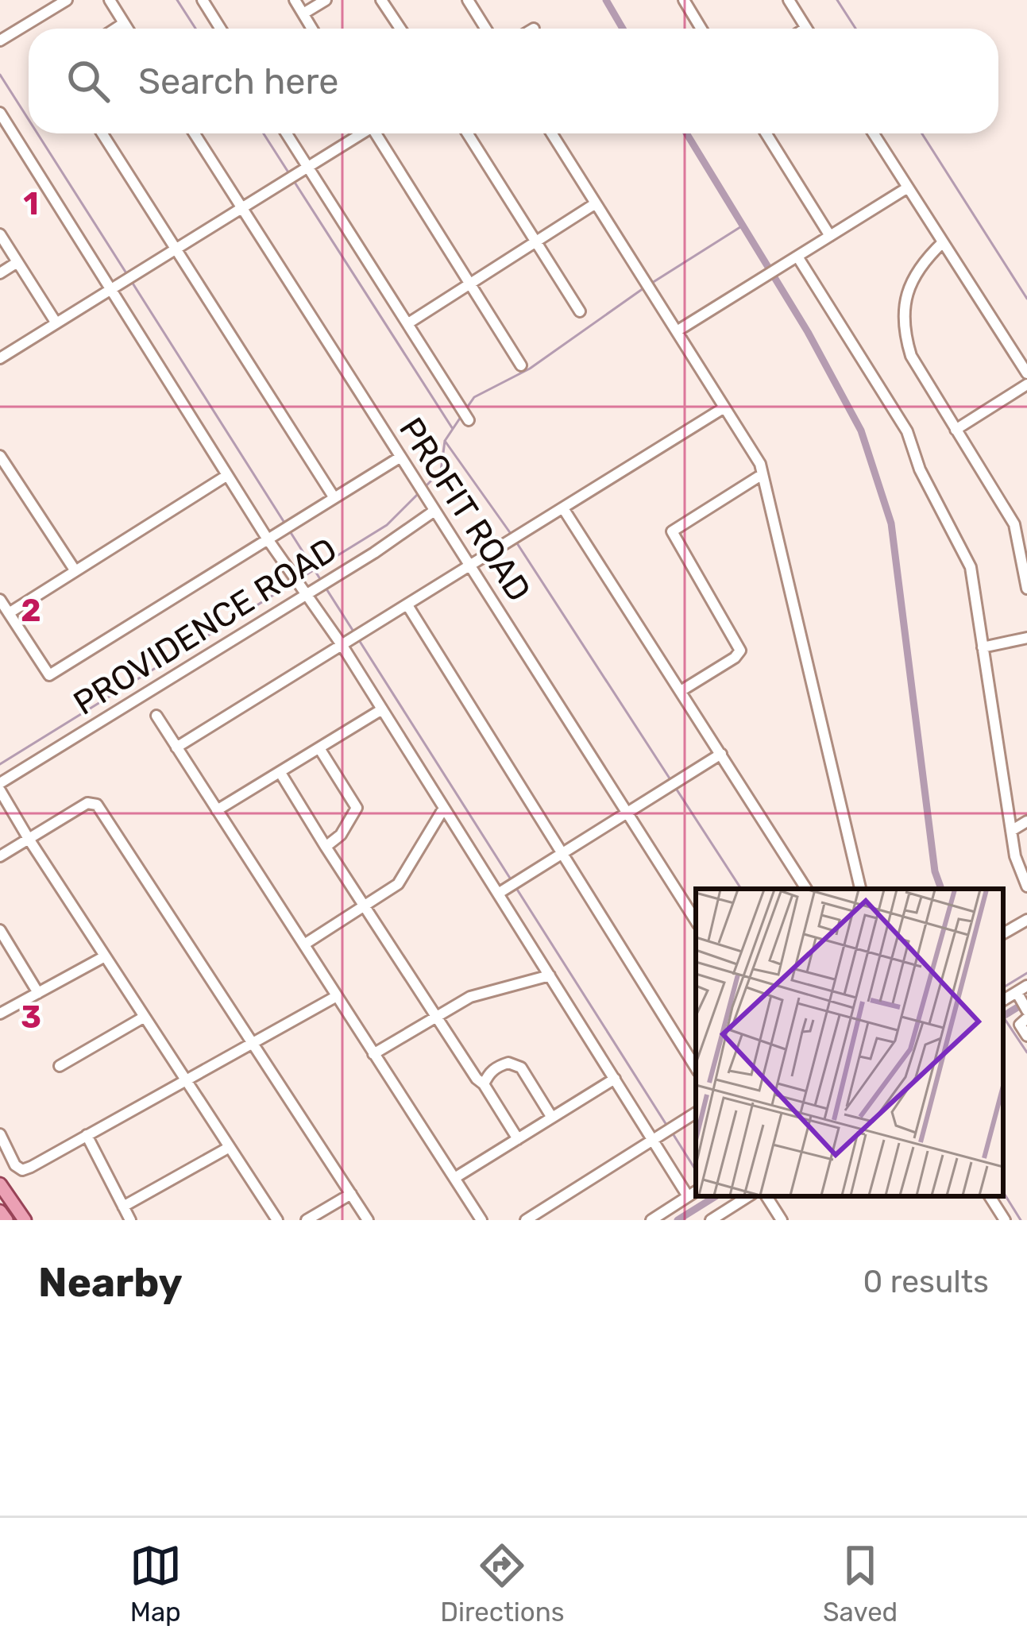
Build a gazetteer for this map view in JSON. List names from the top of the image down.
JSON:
{
  "streets": {
    "street": ["PROFIT ROAD", "PROVIDENCE ROAD"]
  },
  "crossings": [
    ["PROFIT ROAD", "PROVIDENCE ROAD"]
  ],
  "page": {
    "search": "Search here",
    "heading": ["Nearby", "0 results"],
    "nav": ["Map", "Directions", "Saved"]
  },
  "grid": {
    "rows": ["1", "2", "3"]
  }
}
